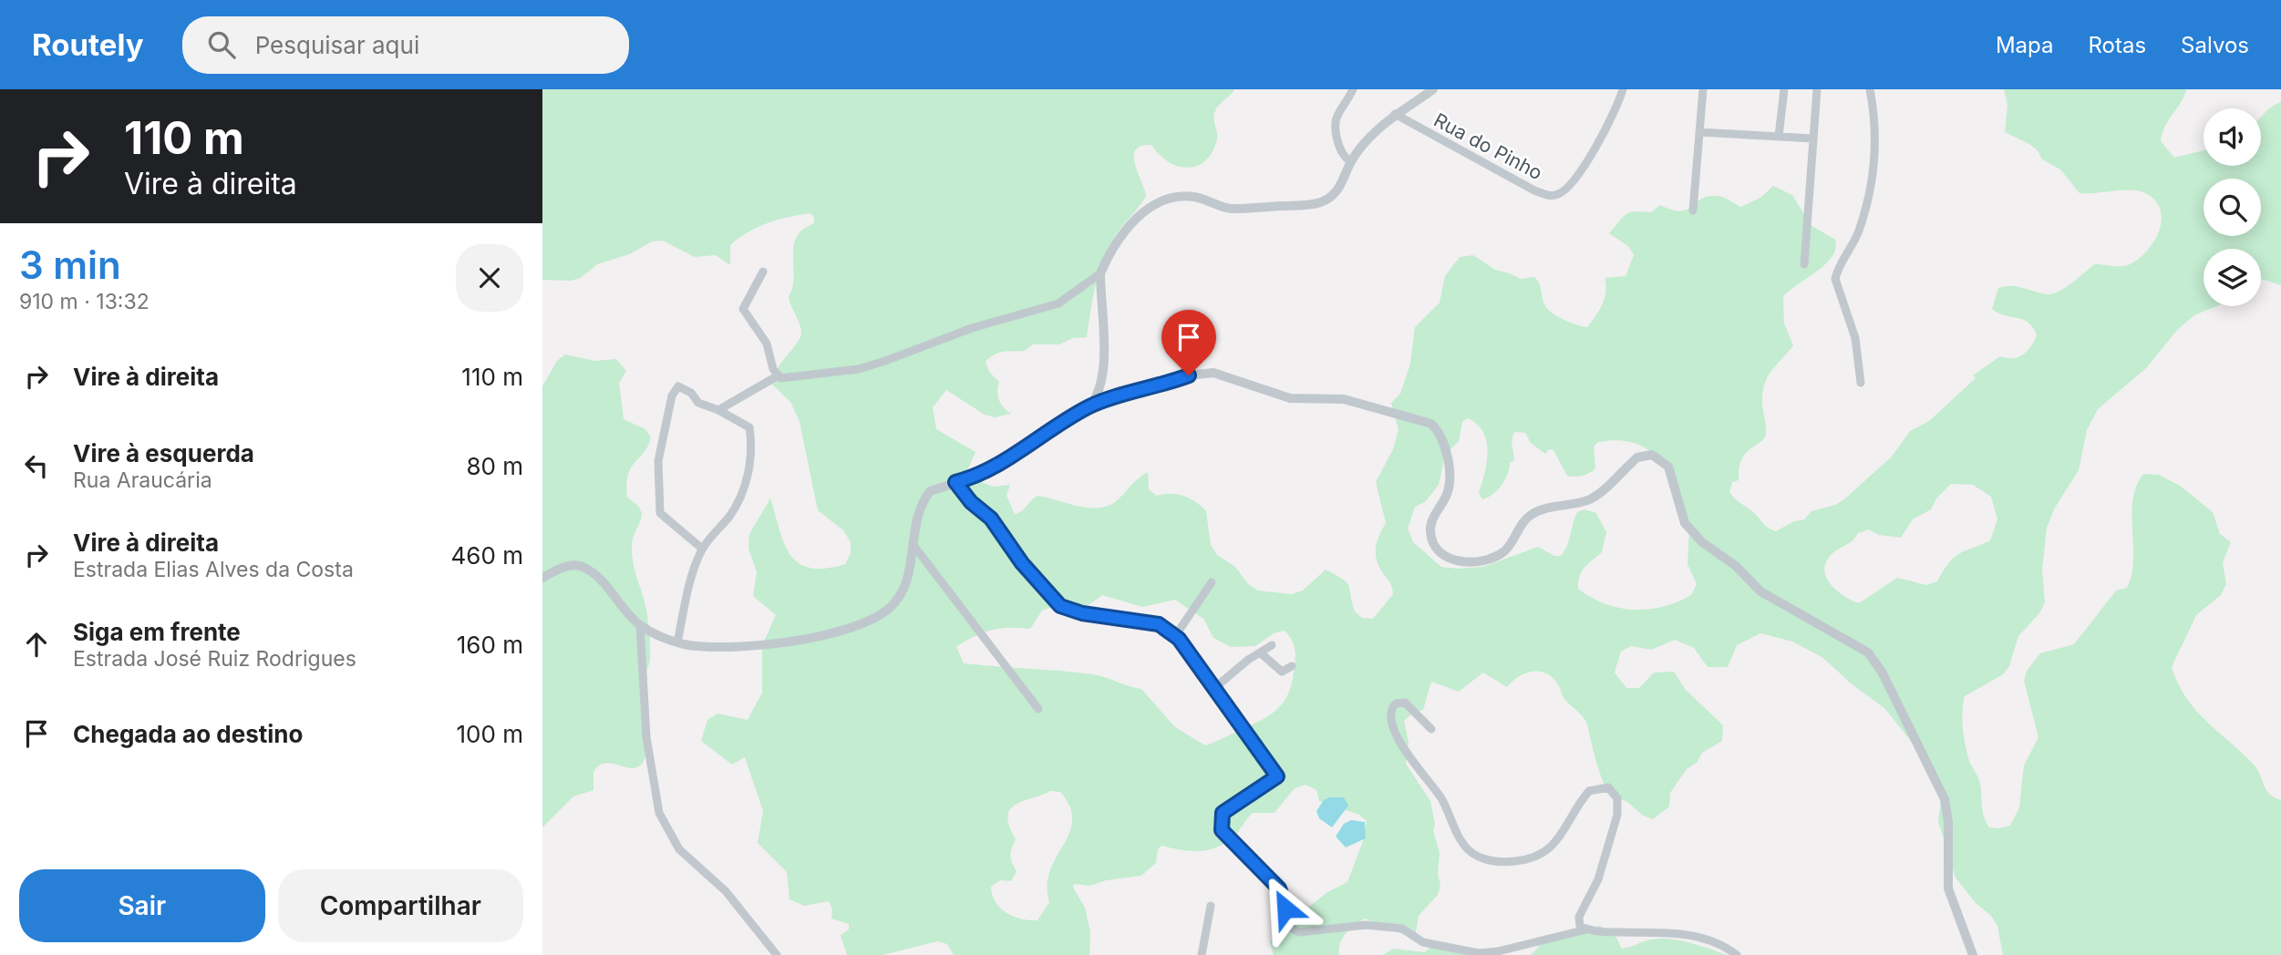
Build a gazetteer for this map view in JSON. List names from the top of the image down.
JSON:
{
  "streets": {
    "street": ["Rua do Pinho"]
  },
  "page": {
    "header": "Routely",
    "search": "Pesquisar aqui",
    "nav": ["Mapa", "Rotas", "Salvos"],
    "turn": ["110 m", "Vire à direita"],
    "heading": ["3 min", "910 m · 13:32"],
    "list": [
      {
        "name": "Vire à direita",
        "value": "110 m"
      },
      {
        "name": "Vire à esquerda",
        "note": "Rua Araucária",
        "value": "80 m"
      },
      {
        "name": "Vire à direita",
        "note": "Estrada Elias Alves da Costa",
        "value": "460 m"
      },
      {
        "name": "Siga em frente",
        "note": "Estrada José Ruiz Rodrigues",
        "value": "160 m"
      },
      {
        "name": "Chegada ao destino",
        "value": "100 m"
      }
    ],
    "buttons": ["Sair", "Compartilhar"]
  }
}
